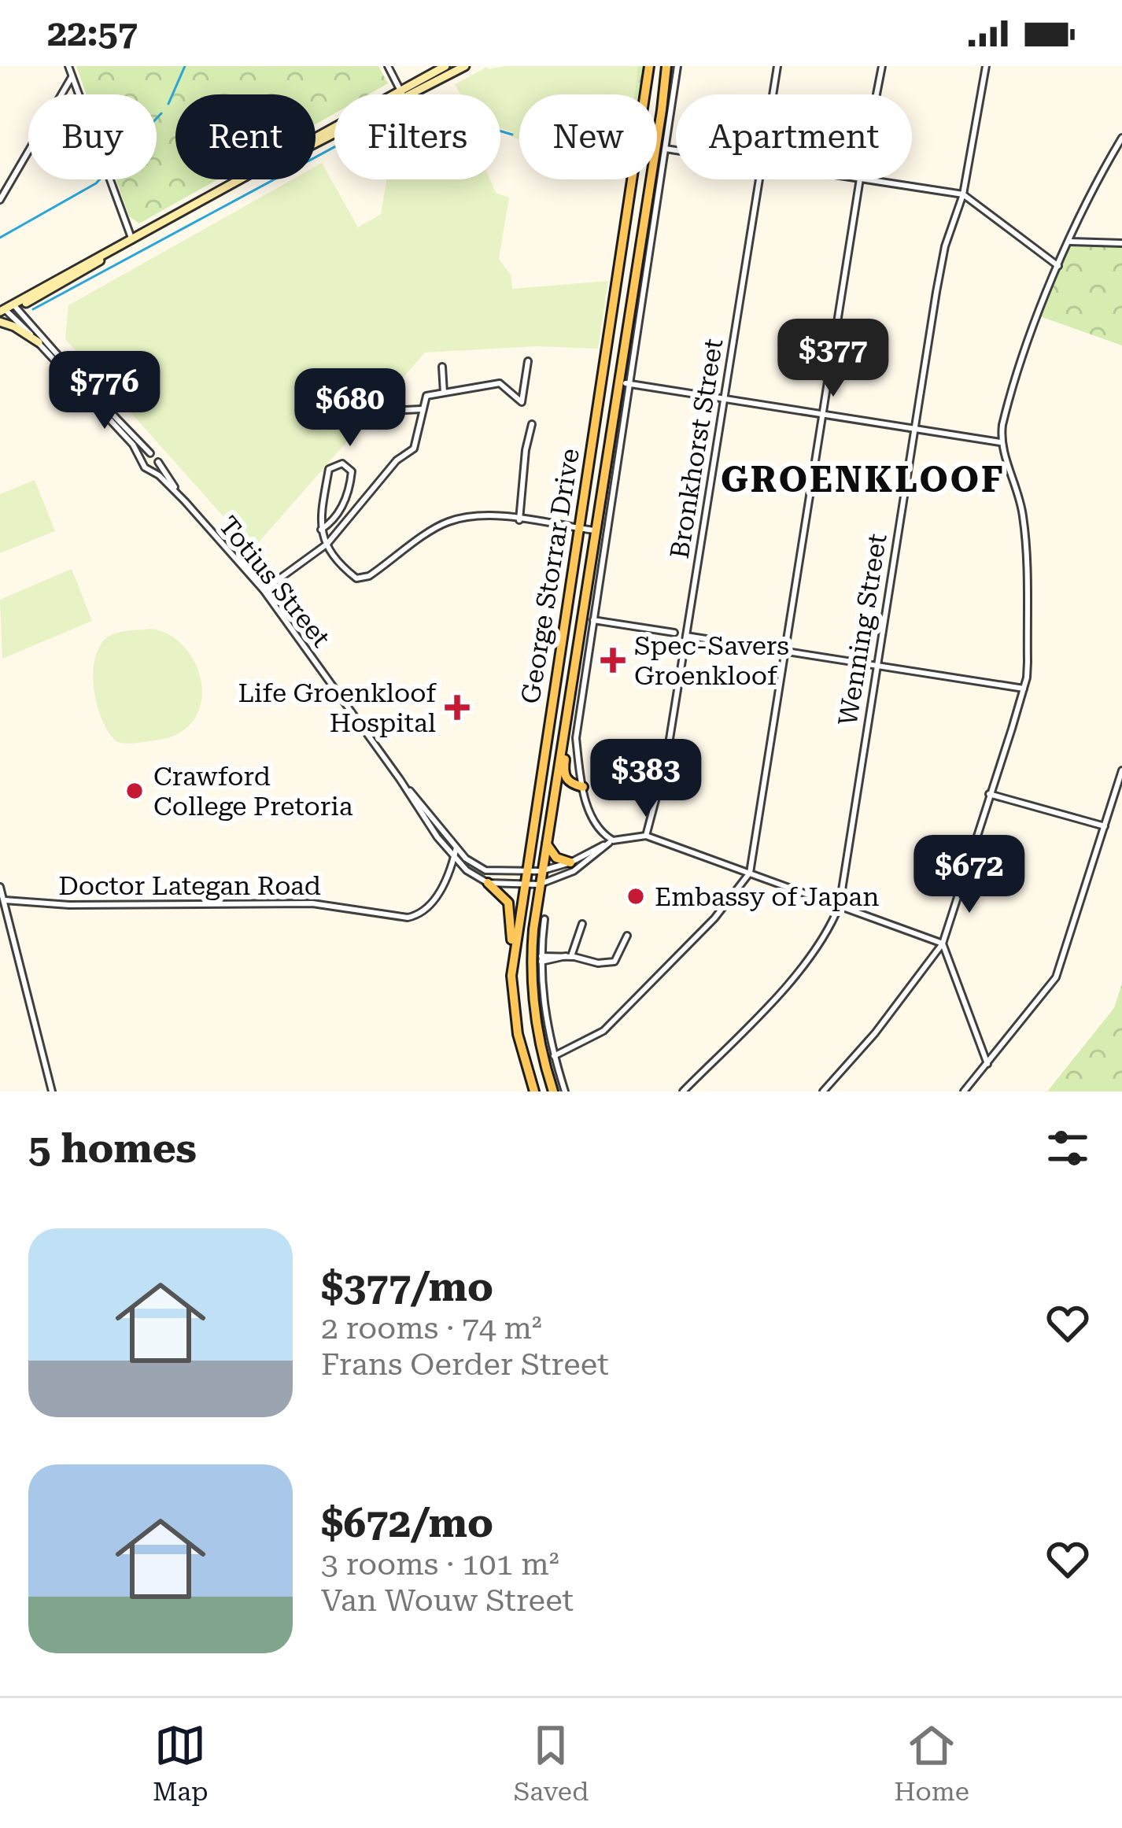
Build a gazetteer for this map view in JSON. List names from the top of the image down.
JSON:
{
  "streets": {
    "main road": ["George Storrar Drive"],
    "street": [
      "Bronkhorst Street",
      "Totius Street",
      "Wenning Street",
      "Doctor Lategan Road"
    ]
  },
  "crossings": [
    ["George Storrar Drive", "Totius Street"],
    ["Totius Street", "Doctor Lategan Road"]
  ],
  "districts": ["GROENKLOOF"],
  "places": {
    "health": ["Spec-Savers Groenkloof", "Life Groenkloof Hospital"],
    "other": ["Crawford College Pretoria", "Embassy of Japan"]
  },
  "page": {
    "status": "22:57",
    "chip": [
      "Buy",
      "Rent",
      "Filters",
      "New",
      "Apartment"
    ],
    "price": [
      "$377",
      "$776",
      "$680",
      "$383",
      "$672"
    ],
    "heading": "5 homes",
    "list": [
      {
        "name": "$377/mo",
        "note": "2 rooms · 74 m² · Frans Oerder Street"
      },
      {
        "name": "$672/mo",
        "note": "3 rooms · 101 m² · Van Wouw Street"
      }
    ],
    "tabs": ["Map", "Saved", "Home"]
  }
}
